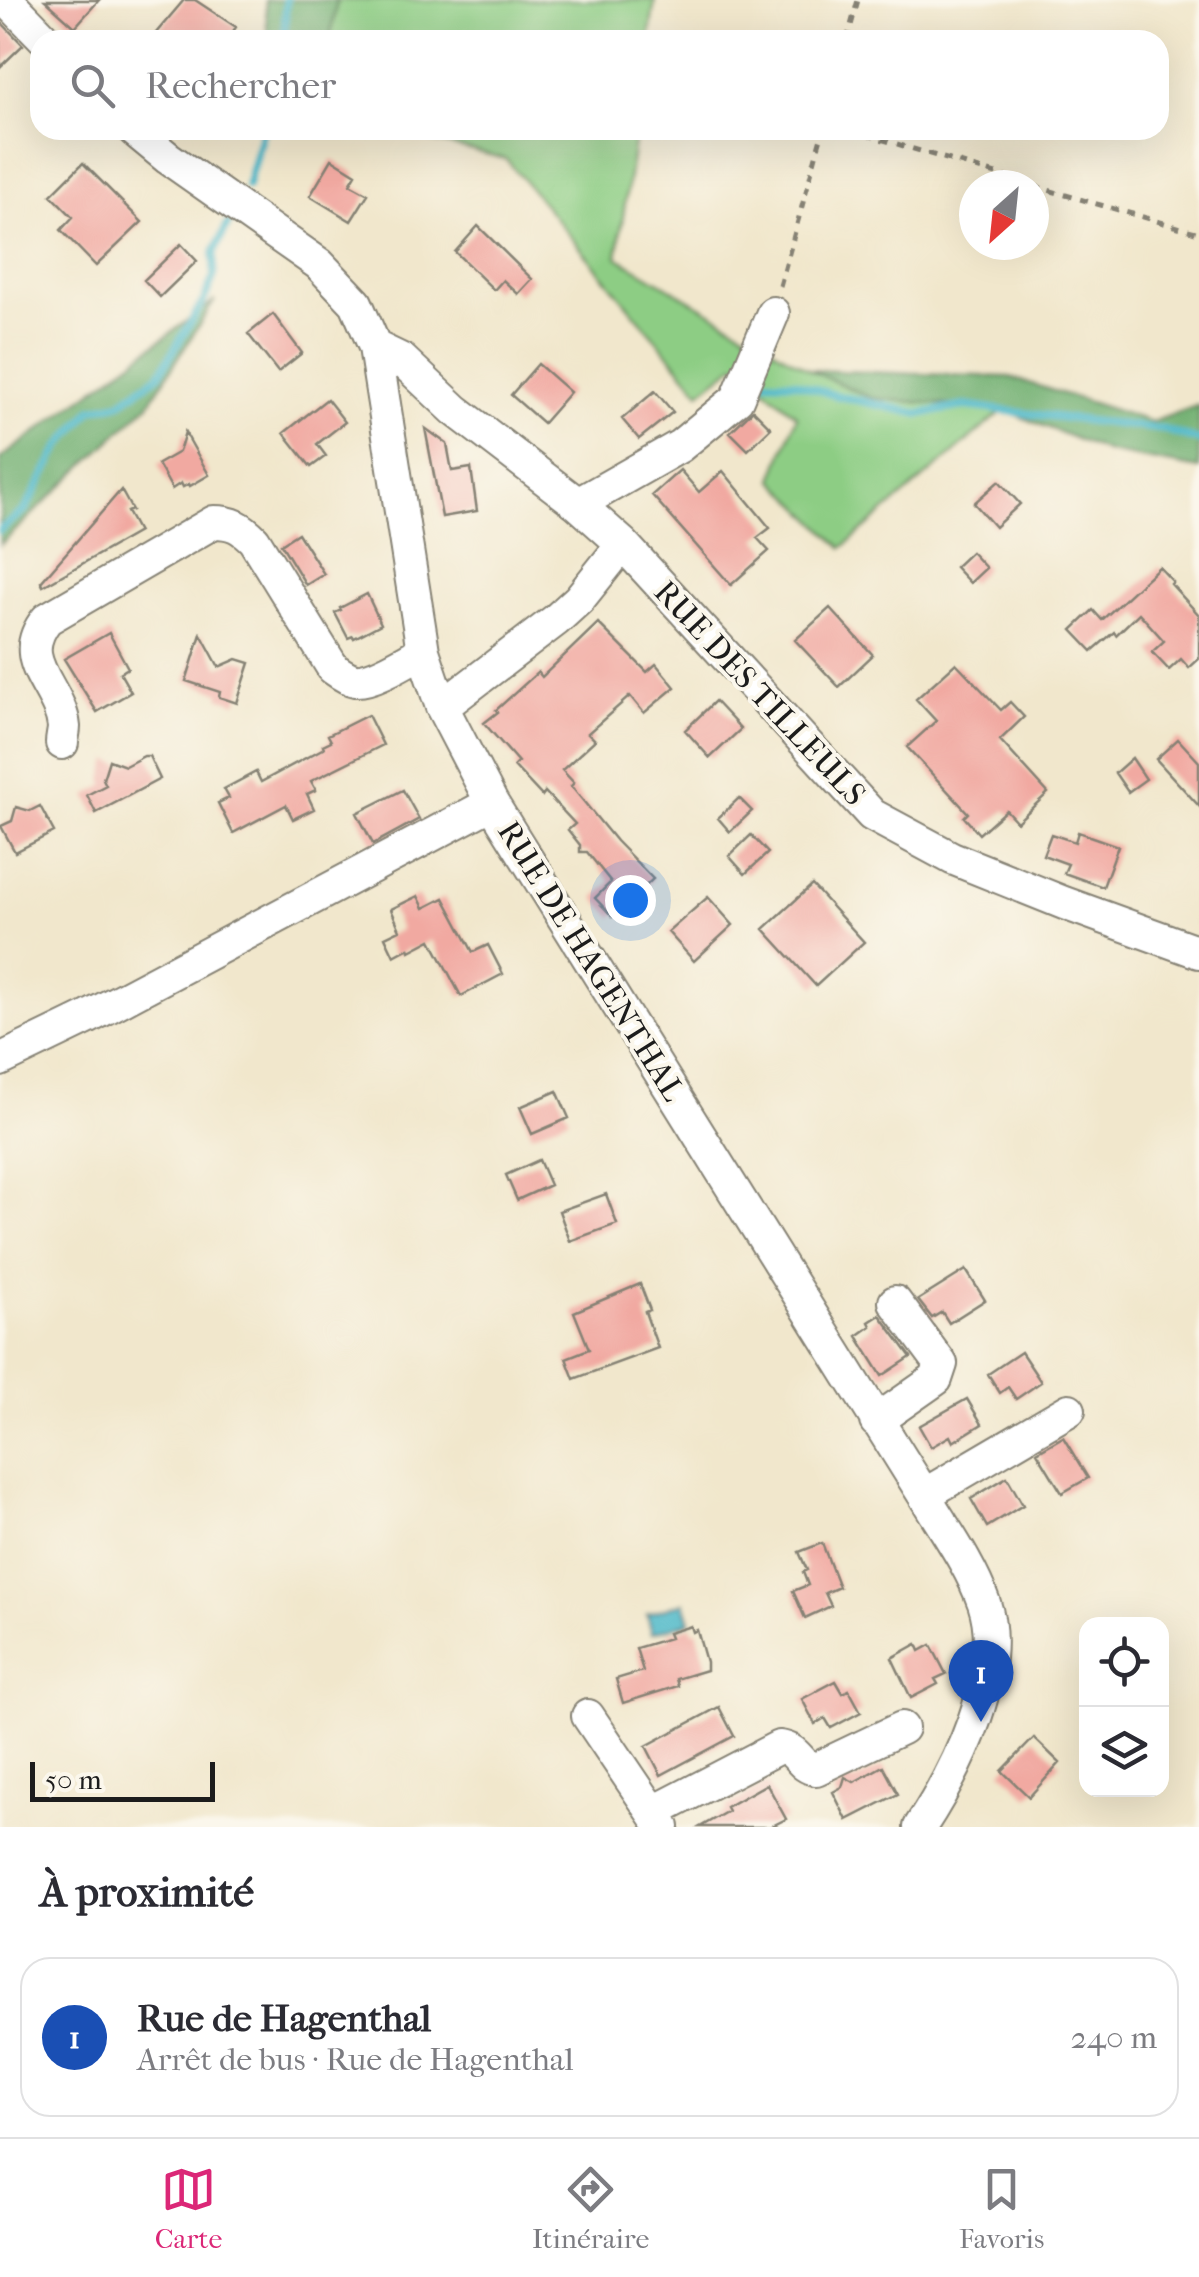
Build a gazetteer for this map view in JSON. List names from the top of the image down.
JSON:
{
  "streets": {
    "street": ["RUE DES TILLEULS", "RUE DE HAGENTHAL"]
  },
  "crossings": [
    ["RUE DES TILLEULS", "RUE DE HAGENTHAL"]
  ],
  "scale_bar": "50 m",
  "north": "bottom left",
  "page": {
    "search": "Rechercher",
    "pins": "1",
    "scale": "50 m",
    "heading": "À proximité",
    "list": [
      {
        "mark": "1",
        "name": "Rue de Hagenthal",
        "note": "Arrêt de bus · Rue de Hagenthal",
        "value": "240 m"
      }
    ],
    "nav": ["Carte", "Itinéraire", "Favoris"]
  }
}
